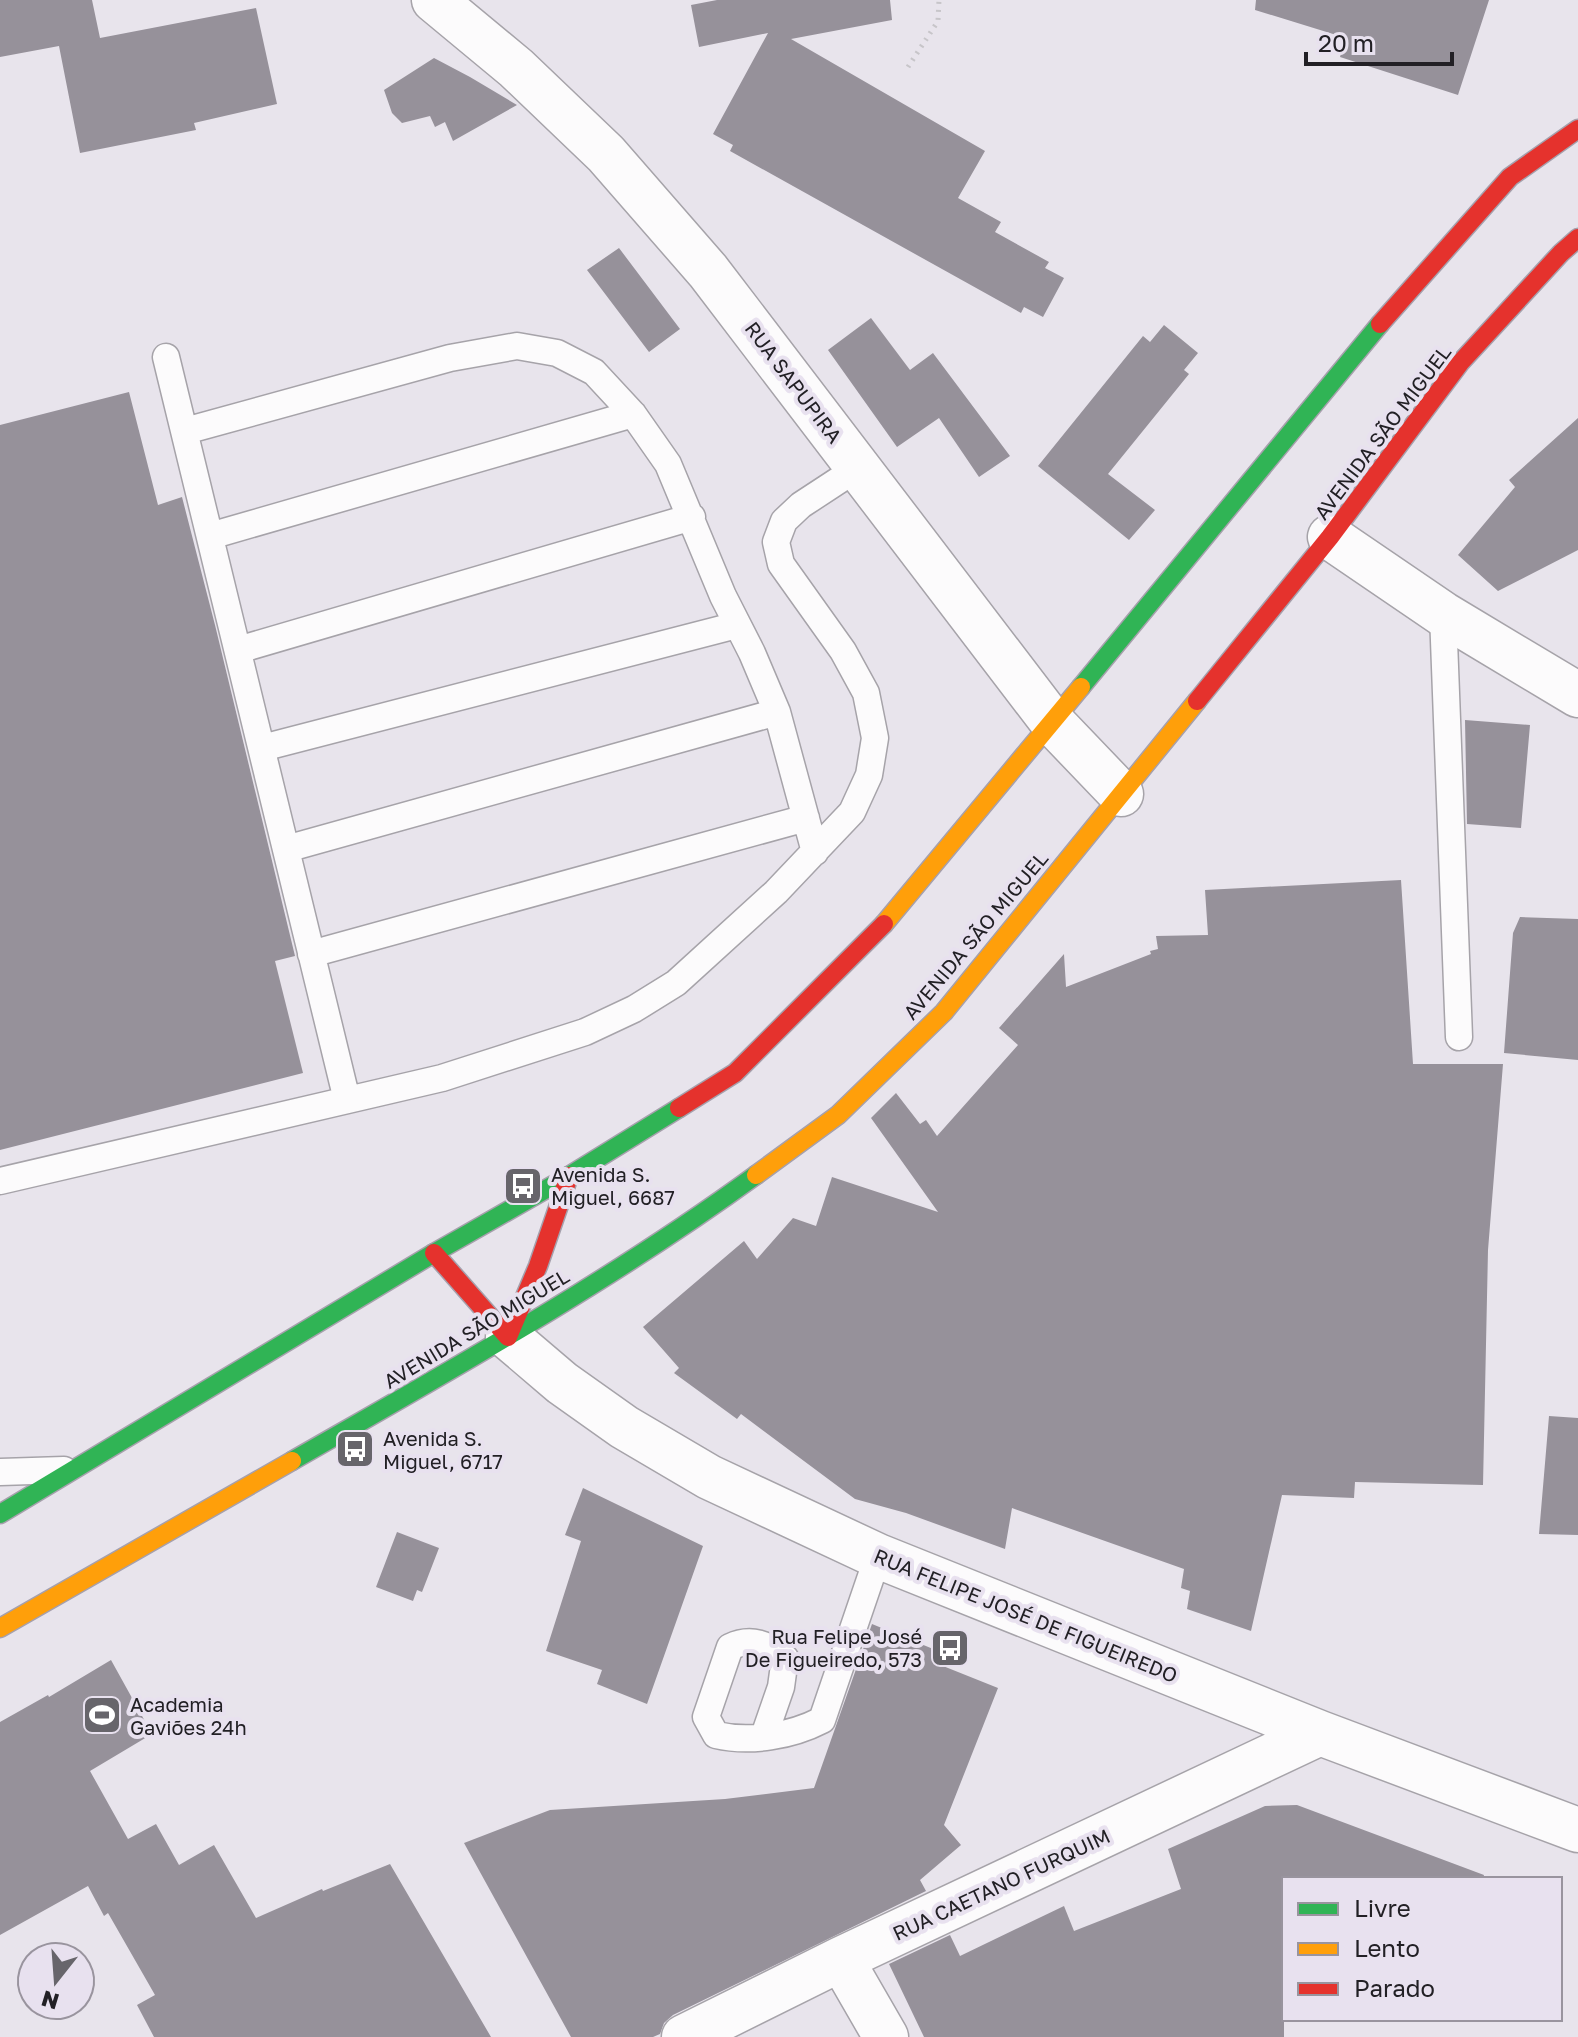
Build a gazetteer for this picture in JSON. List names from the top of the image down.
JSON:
{
  "streets": {
    "main road": ["AVENIDA SÃO MIGUEL"],
    "street": ["RUA SAPUPIRA", "RUA FELIPE JOSÉ DE FIGUEIREDO", "RUA CAETANO FURQUIM"]
  },
  "crossings": [
    ["RUA SAPUPIRA", "AVENIDA SÃO MIGUEL"],
    ["AVENIDA SÃO MIGUEL", "RUA FELIPE JOSÉ DE FIGUEIREDO"],
    ["RUA FELIPE JOSÉ DE FIGUEIREDO", "RUA CAETANO FURQUIM"]
  ],
  "places": {
    "bus stop": ["Avenida S. Miguel, 6687", "Avenida S. Miguel, 6717", "Rua Felipe José De Figueiredo, 573"],
    "sports": ["Academia Gaviões 24h"]
  },
  "legend": ["Livre", "Lento", "Parado"],
  "scale_bar": "20 m",
  "north": "bottom"
}
